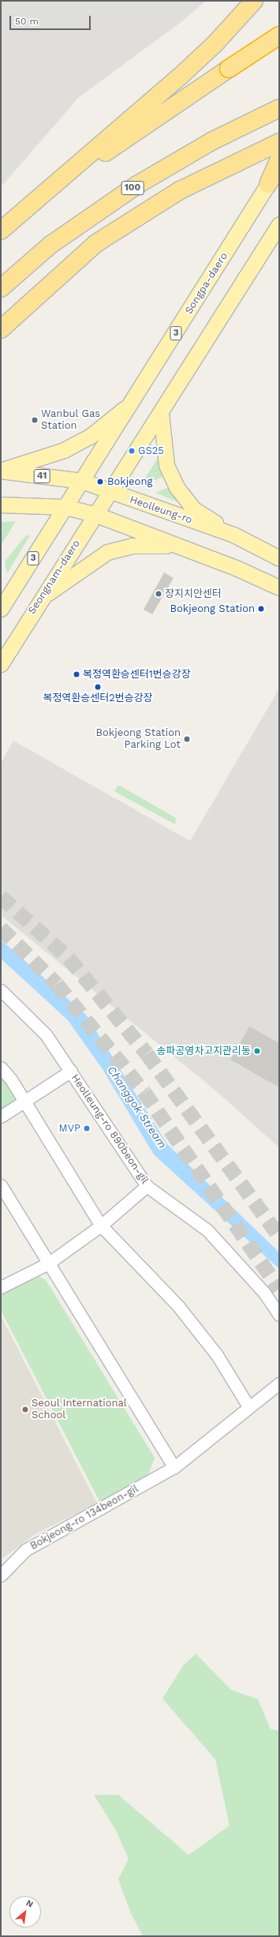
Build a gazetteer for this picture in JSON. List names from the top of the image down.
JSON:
{
  "streets": {
    "highway": ["100"],
    "main road": [
      "Songpa-daero",
      "3",
      "41",
      "Heolleung-ro",
      "Seongnam-daero"
    ],
    "street": ["Heolleung-ro 890beon-gil", "Bokjeong-ro 134beon-gil"]
  },
  "crossings": [
    ["Songpa-daero", "3"],
    ["Songpa-daero", "Heolleung-ro"],
    ["3", "Heolleung-ro"],
    ["Heolleung-ro", "Seongnam-daero"]
  ],
  "water": ["Changgok Stream"],
  "places": [
    "Wanbul Gas Station",
    "GS25",
    "Bokjeong",
    "장지치안센터",
    "Bokjeong Station",
    "복정역환승센터1번승강장",
    "복정역환승센터2번승강장",
    "Bokjeong Station Parking Lot",
    "송파공영차고지관리동",
    "MVP",
    "Seoul International School"
  ],
  "scale_bar": "50 m",
  "north": "top right"
}
